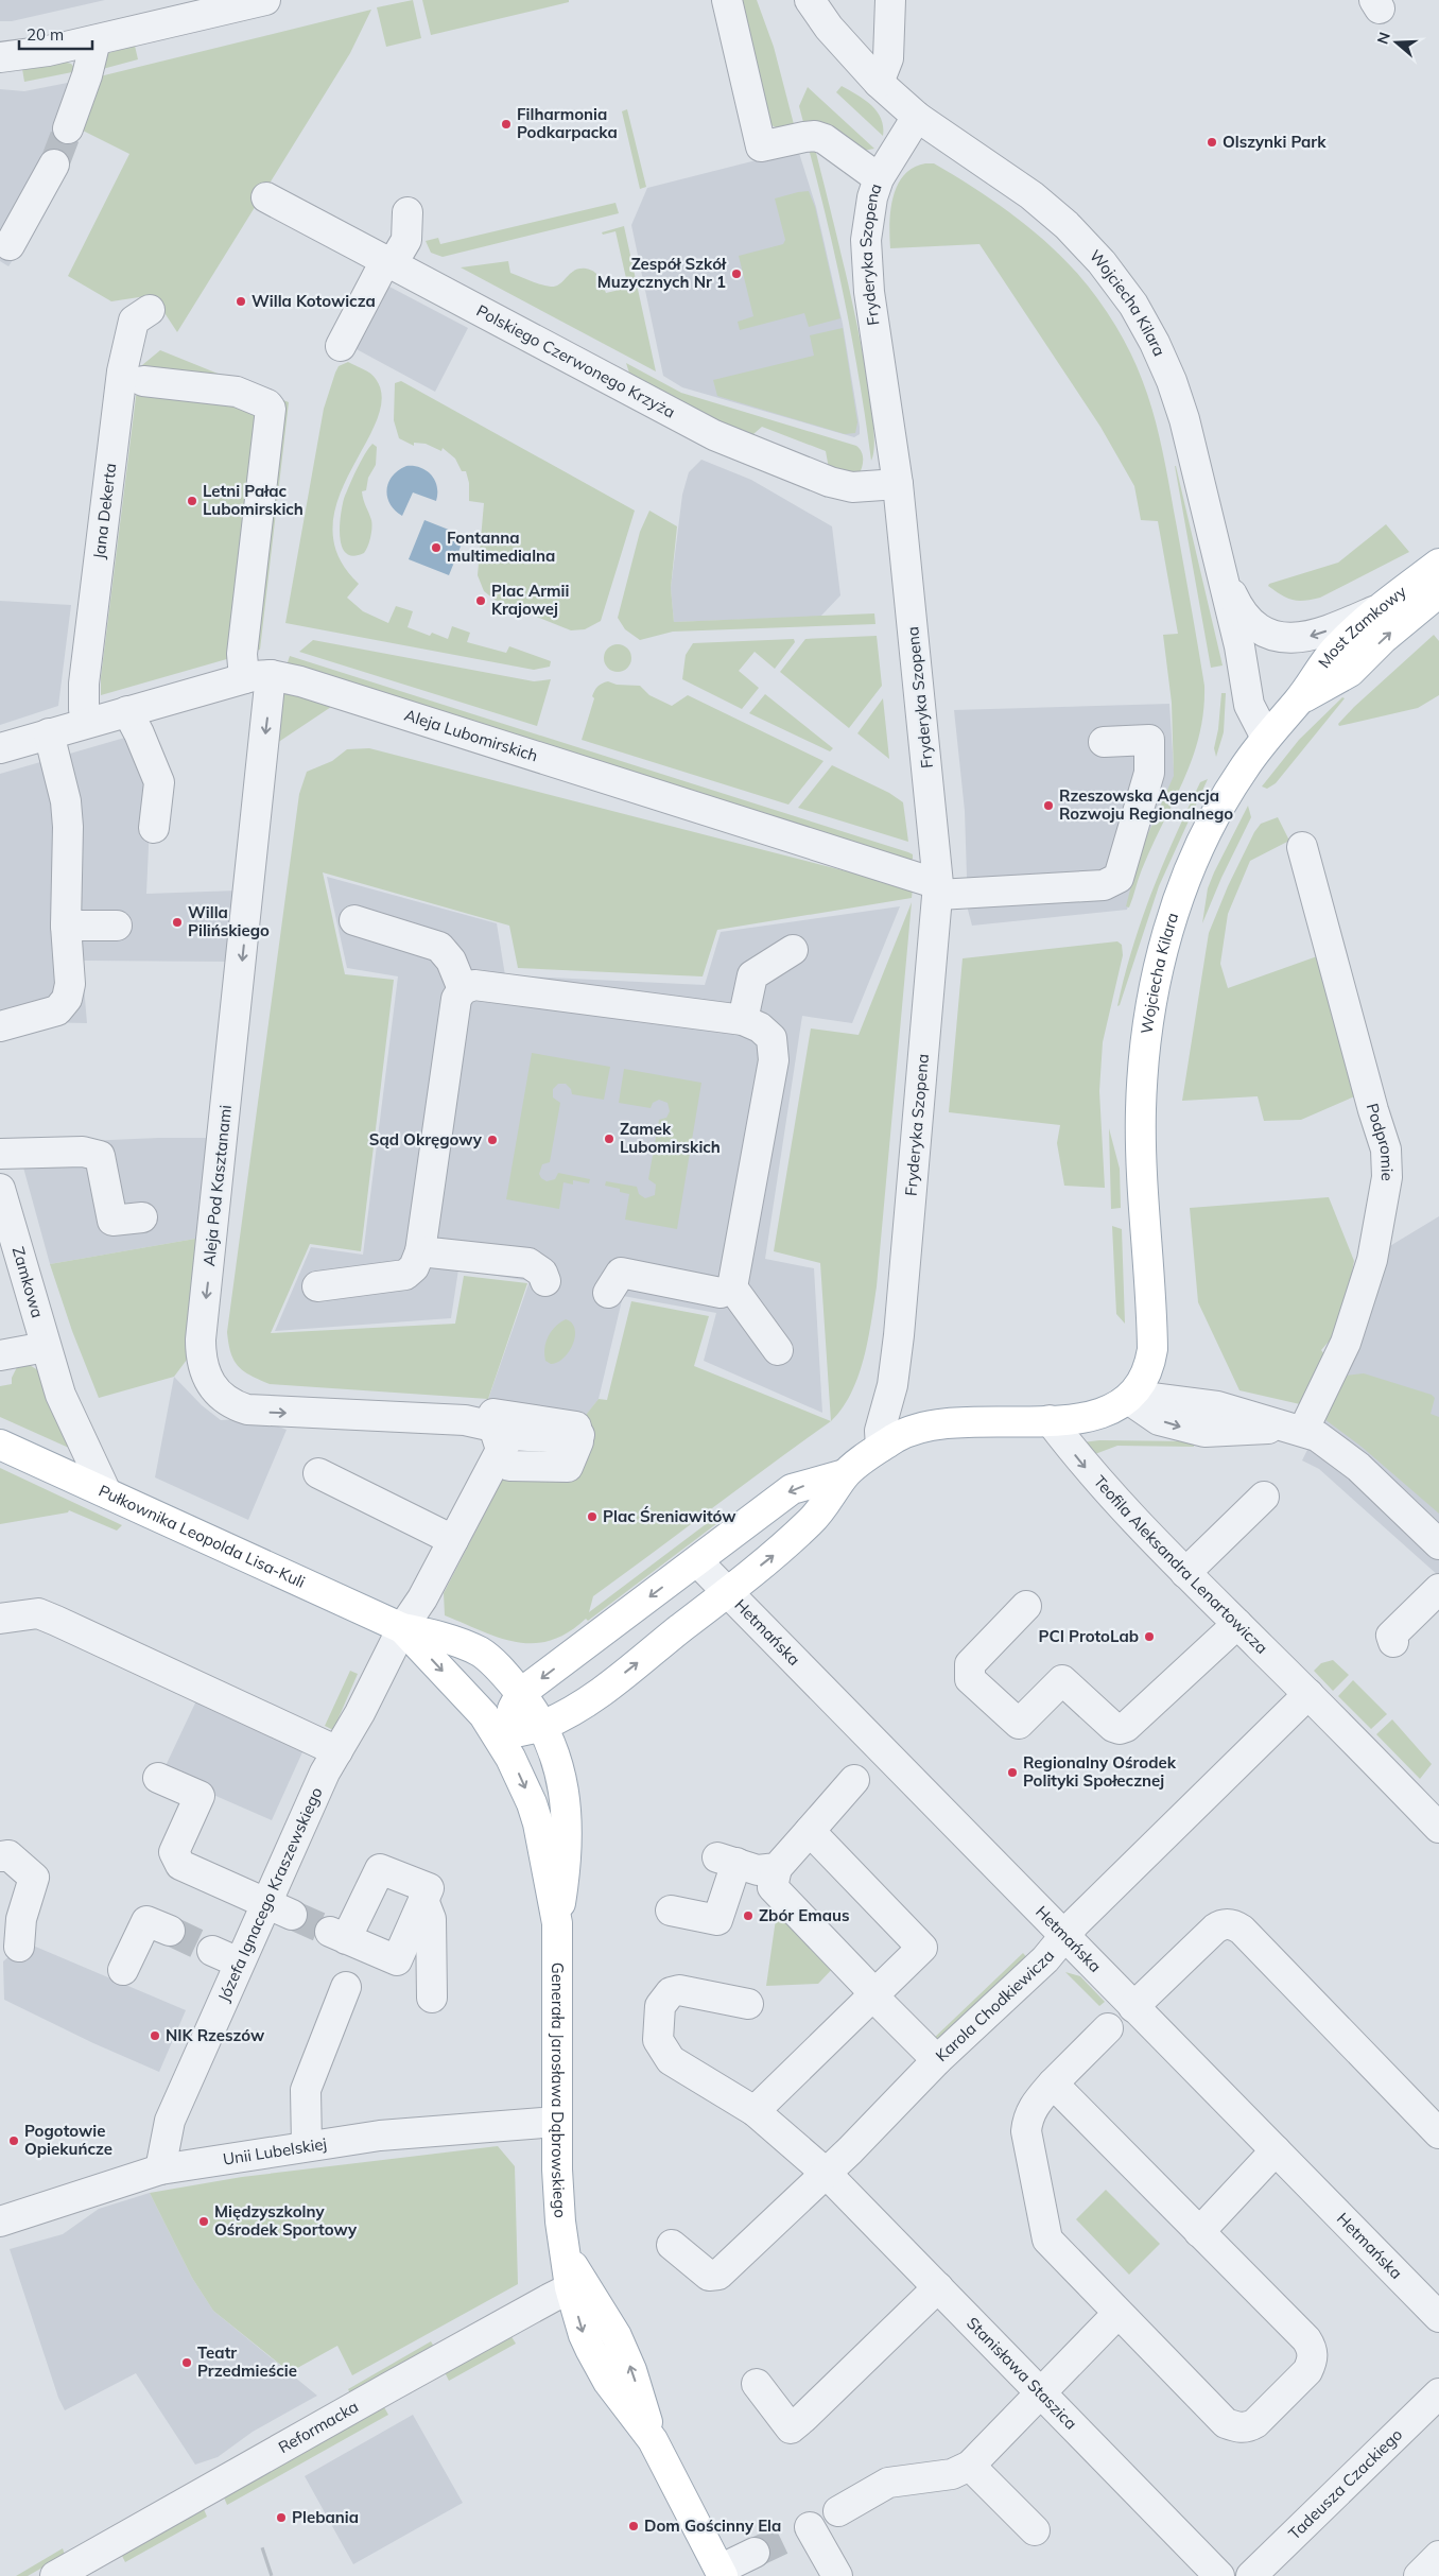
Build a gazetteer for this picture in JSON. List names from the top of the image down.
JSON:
{
  "streets": {
    "main road": [
      "Wojciecha Kilara",
      "Most Zamkowy",
      "Pułkownika Leopolda Lisa-Kuli",
      "Generała Jarosława Dąbrowskiego"
    ],
    "street": [
      "Fryderyka Szopena",
      "Polskiego Czerwonego Krzyża",
      "Jana Dekerta",
      "Aleja Lubomirskich",
      "Podpromie",
      "Aleja Pod Kasztanami",
      "Zamkowa",
      "Teofila Aleksandra Lenartowicza",
      "Hetmańska",
      "Józefa Ignacego Kraszewskiego",
      "Karola Chodkiewicza",
      "Unii Lubelskiej",
      "Stanisława Staszica",
      "Reformacka",
      "Tadeusza Czackiego"
    ]
  },
  "crossings": [
    ["Fryderyka Szopena", "Wojciecha Kilara"],
    ["Fryderyka Szopena", "Polskiego Czerwonego Krzyża"],
    ["Fryderyka Szopena", "Aleja Lubomirskich"],
    ["Wojciecha Kilara", "Most Zamkowy"],
    ["Jana Dekerta", "Aleja Lubomirskich"],
    ["Aleja Lubomirskich", "Aleja Pod Kasztanami"],
    ["Aleja Pod Kasztanami", "Józefa Ignacego Kraszewskiego"],
    ["Zamkowa", "Pułkownika Leopolda Lisa-Kuli"],
    ["Pułkownika Leopolda Lisa-Kuli", "Józefa Ignacego Kraszewskiego"],
    ["Pułkownika Leopolda Lisa-Kuli", "Generała Jarosława Dąbrowskiego"],
    ["Teofila Aleksandra Lenartowicza", "Karola Chodkiewicza"],
    ["Hetmańska", "Karola Chodkiewicza"],
    ["Józefa Ignacego Kraszewskiego", "Unii Lubelskiej"],
    ["Karola Chodkiewicza", "Stanisława Staszica"],
    ["Generała Jarosława Dąbrowskiego", "Unii Lubelskiej"],
    ["Generała Jarosława Dąbrowskiego", "Reformacka"]
  ],
  "places": [
    "Filharmonia Podkarpacka",
    "Olszynki Park",
    "Zespół Szkół Muzycznych Nr 1",
    "Willa Kotowicza",
    "Letni Pałac Lubomirskich",
    "Fontanna multimedialna",
    "Plac Armii Krajowej",
    "Rzeszowska Agencja Rozwoju Regionalnego",
    "Willa Pilińskiego",
    "Zamek Lubomirskich",
    "Sąd Okręgowy",
    "Plac Śreniawitów",
    "PCI ProtoLab",
    "Regionalny Ośrodek Polityki Społecznej",
    "Zbór Emaus",
    "NIK Rzeszów",
    "Pogotowie Opiekuńcze",
    "Międzyszkolny Ośrodek Sportowy",
    "Teatr Przedmieście",
    "Plebania",
    "Dom Gościnny Ela"
  ],
  "scale_bar": "20 m",
  "north": "left"
}
